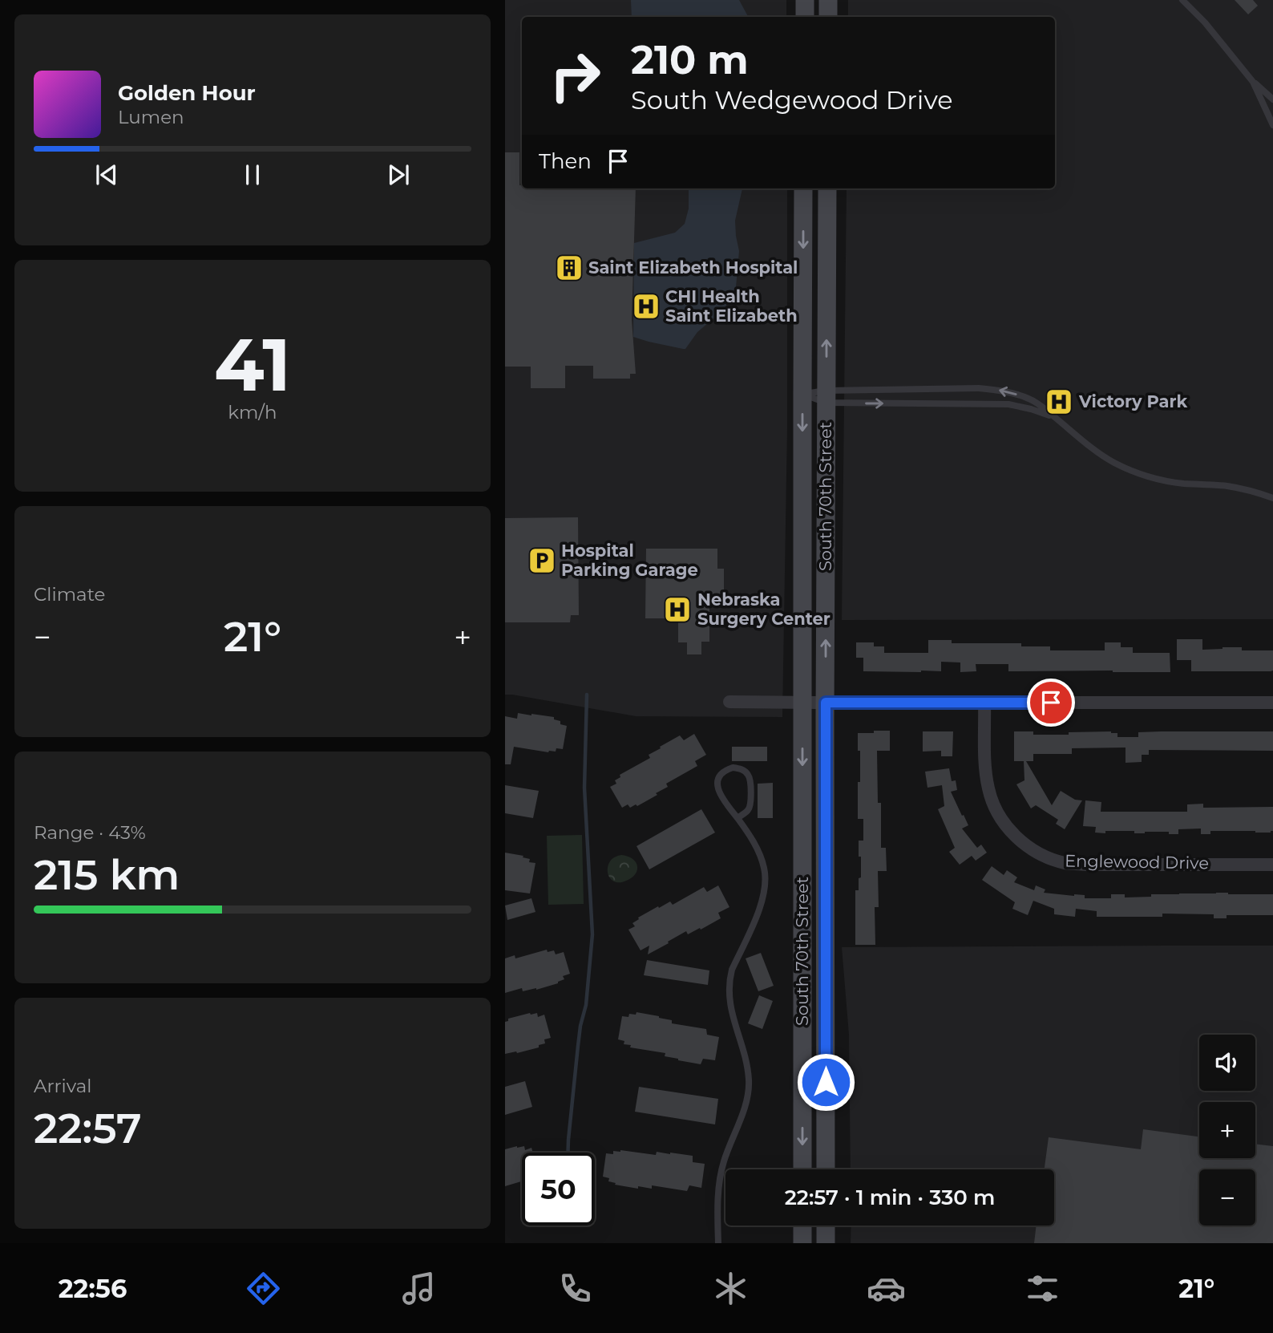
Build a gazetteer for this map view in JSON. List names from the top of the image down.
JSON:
{
  "streets": {
    "main road": ["South 70th Street"],
    "street": ["Englewood Drive"]
  },
  "places": {
    "building": ["Saint Elizabeth Hospital"],
    "hospital": ["CHI Health Saint Elizabeth", "Victory Park", "Nebraska Surgery Center"],
    "parking": ["Hospital Parking Garage"]
  },
  "page": {
    "turn": ["210 m", "South Wedgewood Drive"],
    "song": ["Golden Hour", "Lumen"],
    "then": "Then",
    "tile": [
      ["41", "km/h"],
      "Climate",
      ["Range · 43%", "215 km"],
      ["Arrival", "22:57"]
    ],
    "heat": ["−", "21°", "+"],
    "map_buttons": ["+", "−"],
    "limit": "50",
    "trip": "22:57 · 1 min · 330 m",
    "tabs": ["22:56", "21°"]
  }
}
